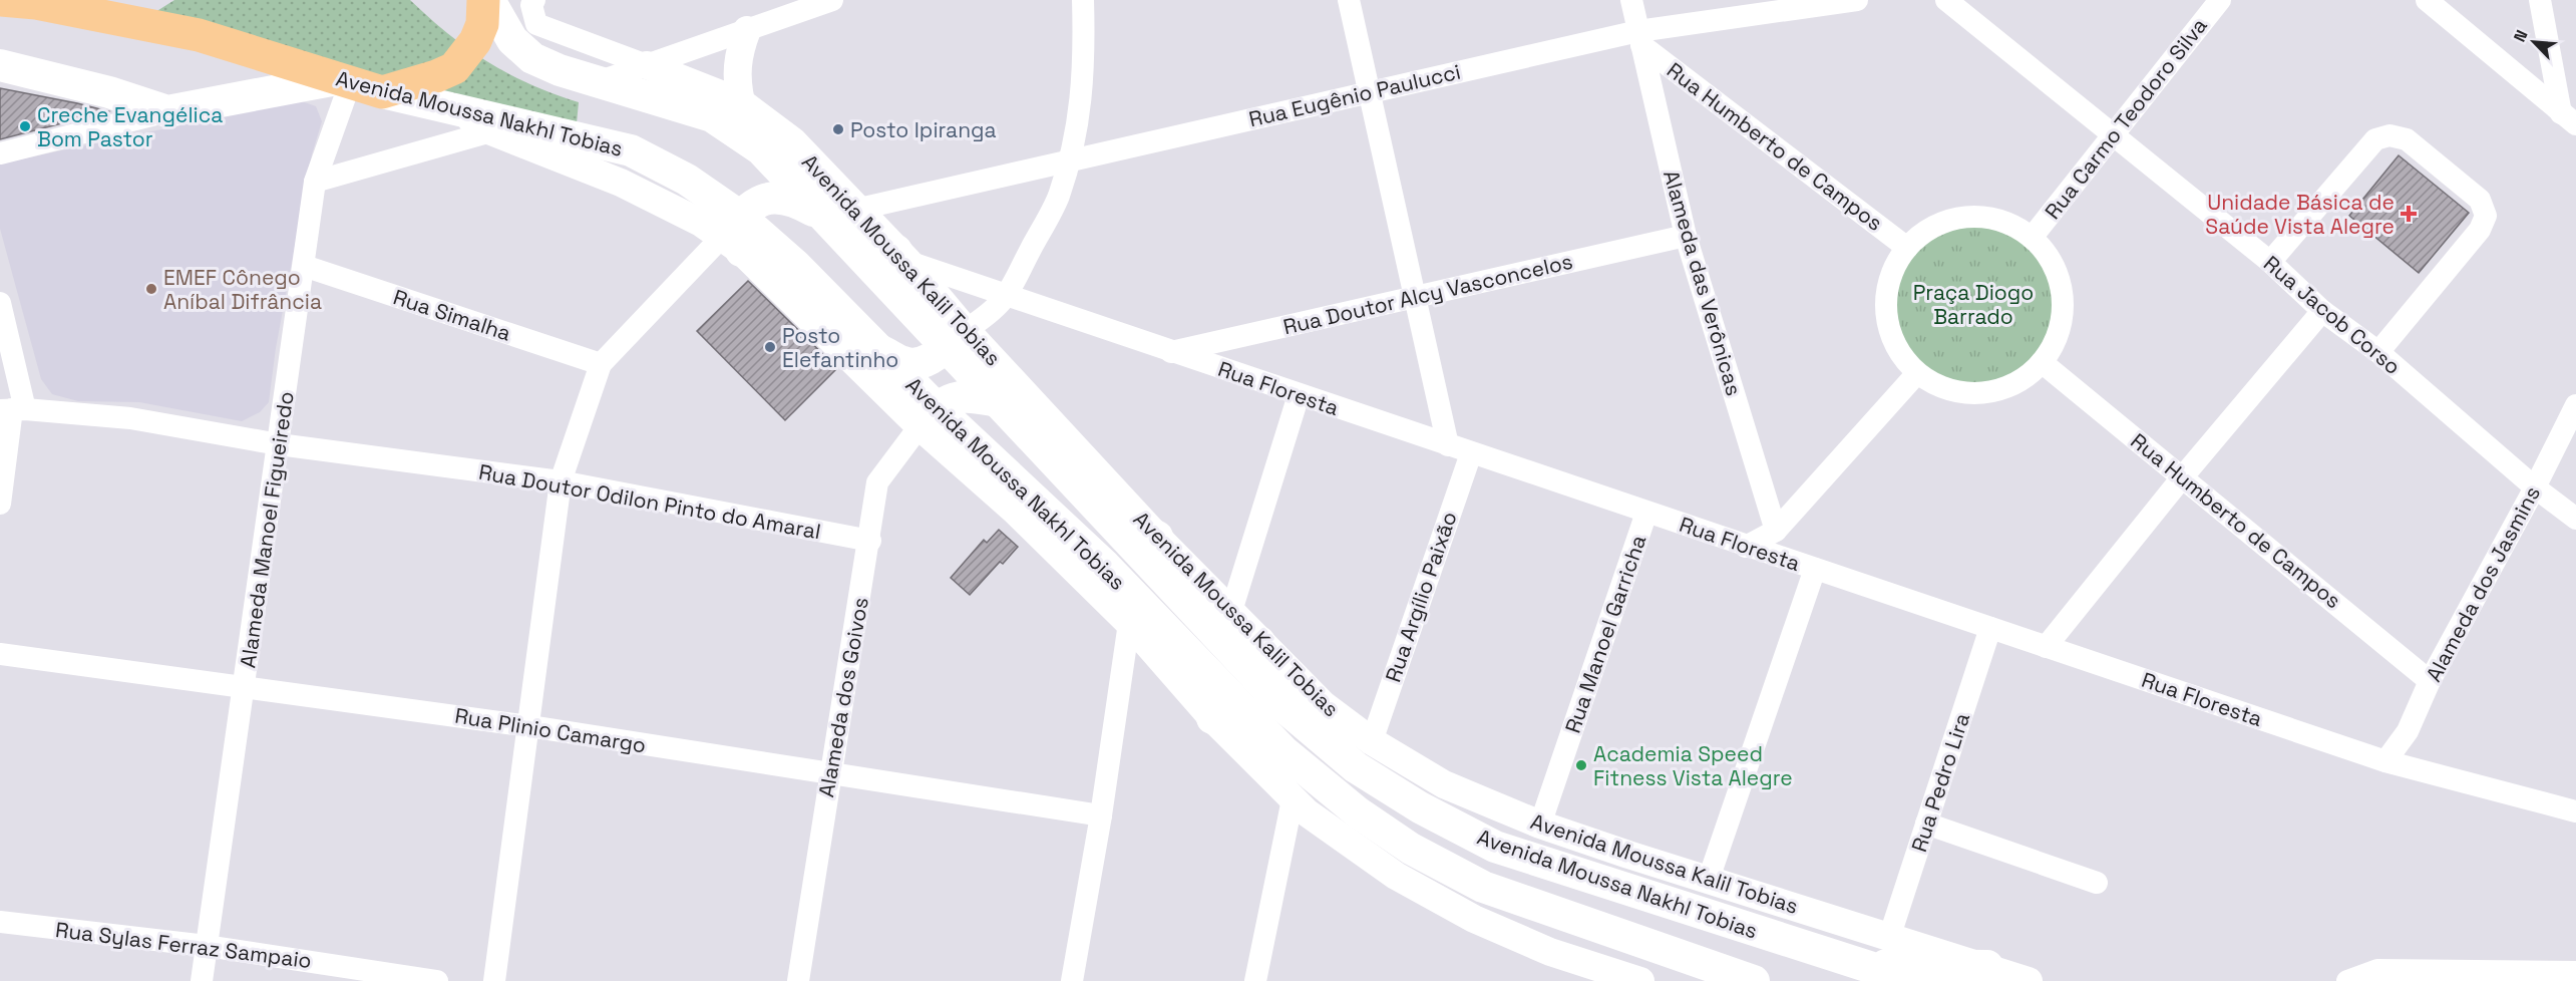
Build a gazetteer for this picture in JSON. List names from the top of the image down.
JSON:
{
  "streets": {
    "highway": ["Avenida Moussa Nakhl Tobias"],
    "street": [
      "Rua Eugênio Paulucci",
      "Rua Carmo Teodoro Silva",
      "Rua Humberto de Campos",
      "Avenida Moussa Kalil Tobias",
      "Alameda das Verônicas",
      "Rua Doutor Alcy Vasconcelos",
      "Rua Simalha",
      "Rua Jacob Corso",
      "Rua Floresta",
      "Rua Doutor Odilon Pinto do Amaral",
      "Alameda Manoel Figueiredo",
      "Alameda dos Jasmins",
      "Rua Argílio Paixão",
      "Rua Manoel Garricha",
      "Alameda dos Goivos",
      "Rua Plinio Camargo",
      "Rua Pedro Lira",
      "Rua Sylas Ferraz Sampaio"
    ]
  },
  "crossings": [
    ["Rua Eugênio Paulucci", "Rua Humberto de Campos"],
    ["Rua Eugênio Paulucci", "Avenida Moussa Kalil Tobias"],
    ["Rua Eugênio Paulucci", "Alameda das Verônicas"],
    ["Avenida Moussa Nakhl Tobias", "Avenida Moussa Kalil Tobias"],
    ["Avenida Moussa Nakhl Tobias", "Rua Floresta"],
    ["Avenida Moussa Nakhl Tobias", "Alameda Manoel Figueiredo"],
    ["Avenida Moussa Nakhl Tobias", "Alameda dos Goivos"],
    ["Rua Carmo Teodoro Silva", "Rua Humberto de Campos"],
    ["Rua Carmo Teodoro Silva", "Rua Jacob Corso"],
    ["Rua Humberto de Campos", "Alameda das Verônicas"],
    ["Rua Humberto de Campos", "Alameda dos Jasmins"],
    ["Avenida Moussa Kalil Tobias", "Rua Floresta"],
    ["Avenida Moussa Kalil Tobias", "Rua Argílio Paixão"],
    ["Avenida Moussa Kalil Tobias", "Rua Manoel Garricha"],
    ["Avenida Moussa Kalil Tobias", "Rua Pedro Lira"],
    ["Alameda das Verônicas", "Rua Doutor Alcy Vasconcelos"],
    ["Rua Doutor Alcy Vasconcelos", "Rua Floresta"],
    ["Rua Simalha", "Alameda Manoel Figueiredo"],
    ["Rua Jacob Corso", "Alameda dos Jasmins"],
    ["Rua Floresta", "Alameda dos Jasmins"],
    ["Rua Floresta", "Rua Argílio Paixão"],
    ["Rua Floresta", "Rua Manoel Garricha"],
    ["Rua Floresta", "Rua Pedro Lira"],
    ["Rua Doutor Odilon Pinto do Amaral", "Alameda Manoel Figueiredo"],
    ["Rua Doutor Odilon Pinto do Amaral", "Alameda dos Goivos"],
    ["Alameda Manoel Figueiredo", "Rua Plinio Camargo"],
    ["Alameda Manoel Figueiredo", "Rua Sylas Ferraz Sampaio"],
    ["Alameda dos Goivos", "Rua Plinio Camargo"]
  ],
  "parks": ["Praça Diogo Barrado"],
  "places": {
    "other": [
      "Creche Evangélica Bom Pastor",
      "Posto Ipiranga",
      "EMEF Cônego Aníbal Difrância",
      "Posto Elefantinho",
      "Academia Speed Fitness Vista Alegre"
    ],
    "health": ["Unidade Básica de Saúde Vista Alegre"]
  },
  "north": "top left"
}
